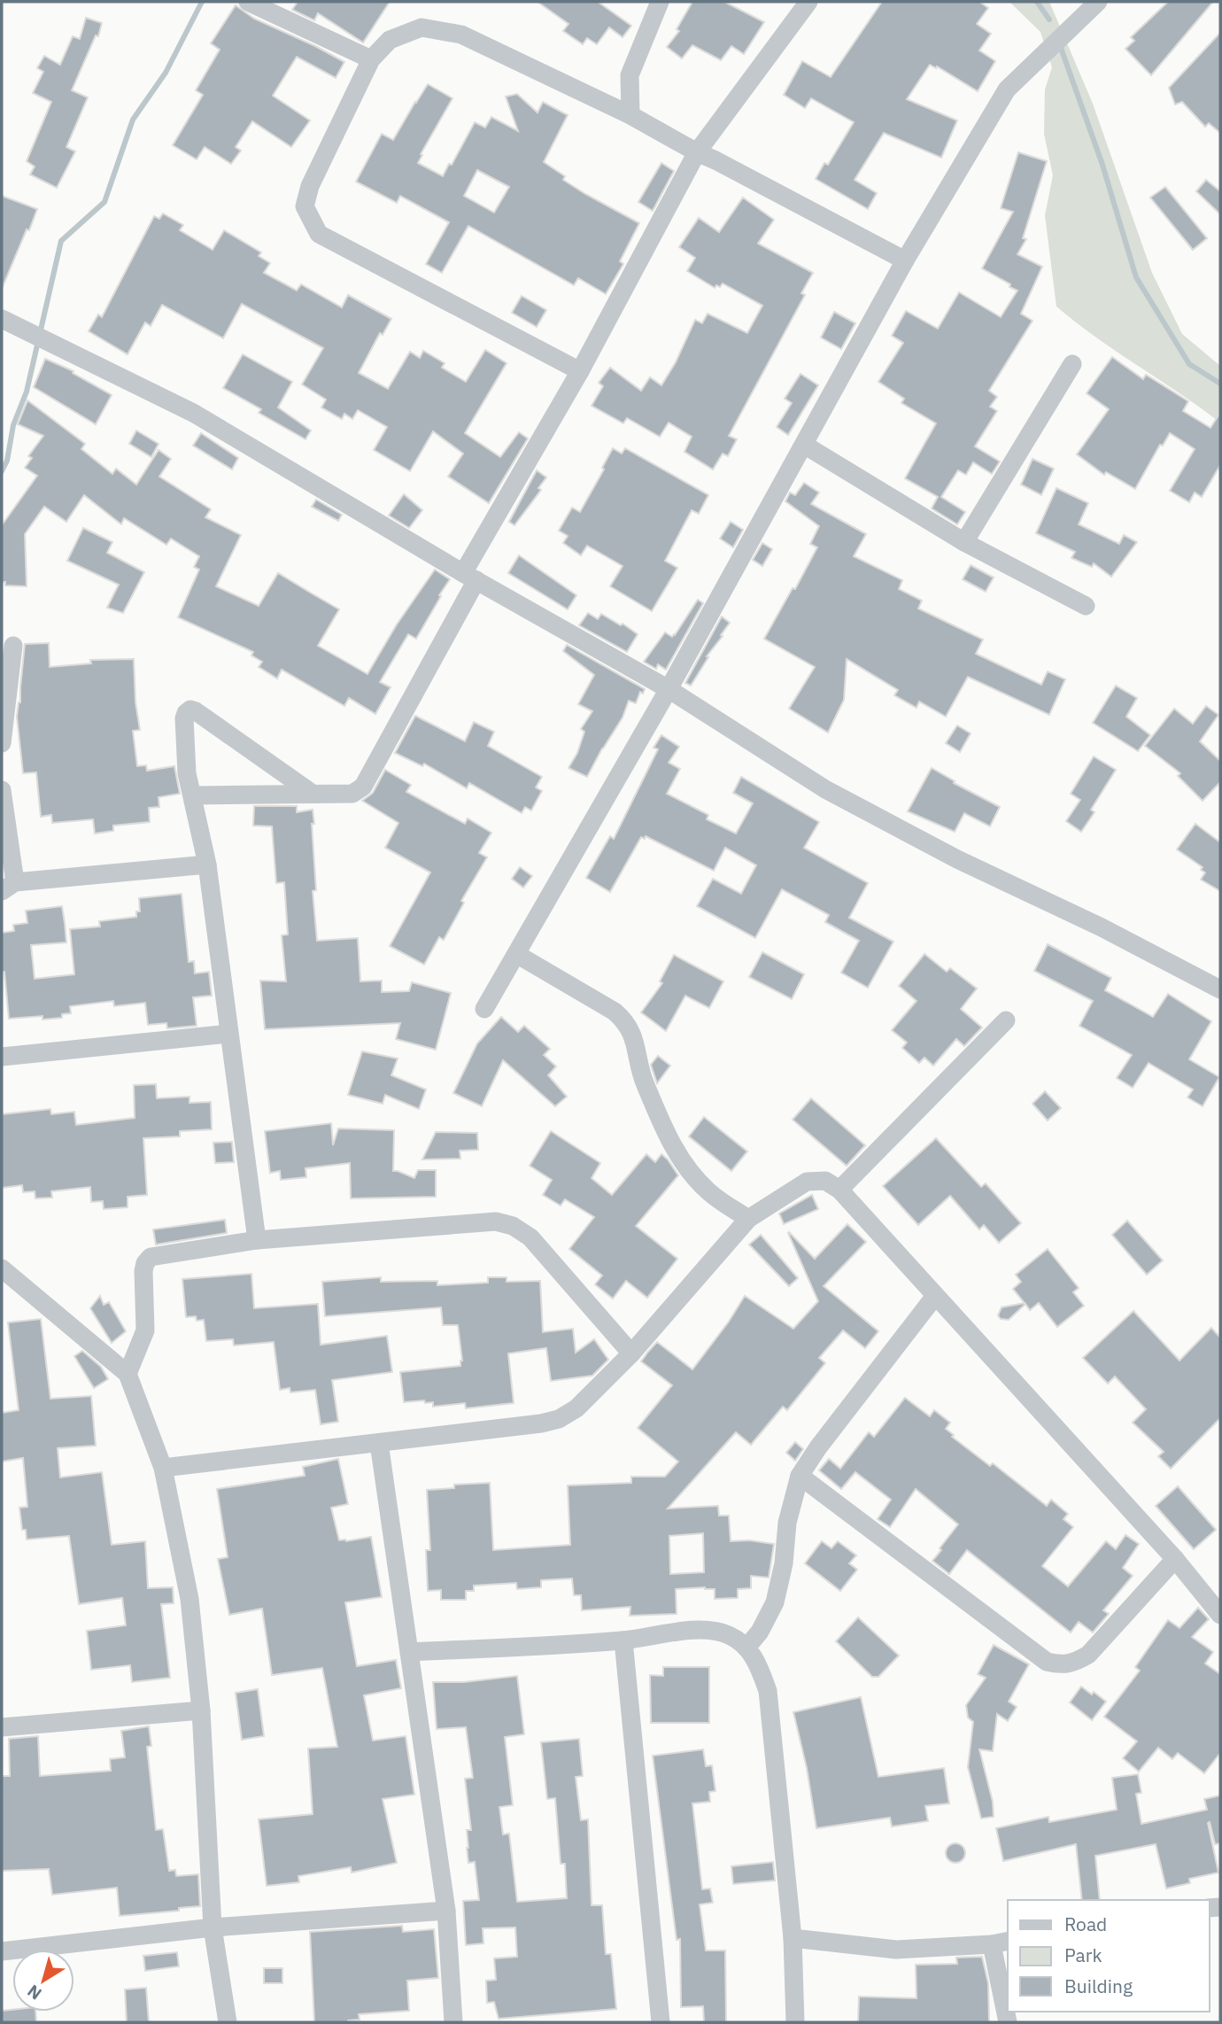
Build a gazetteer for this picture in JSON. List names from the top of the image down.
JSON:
{
  "legend": ["Road", "Park", "Building"],
  "north": "bottom left"
}
